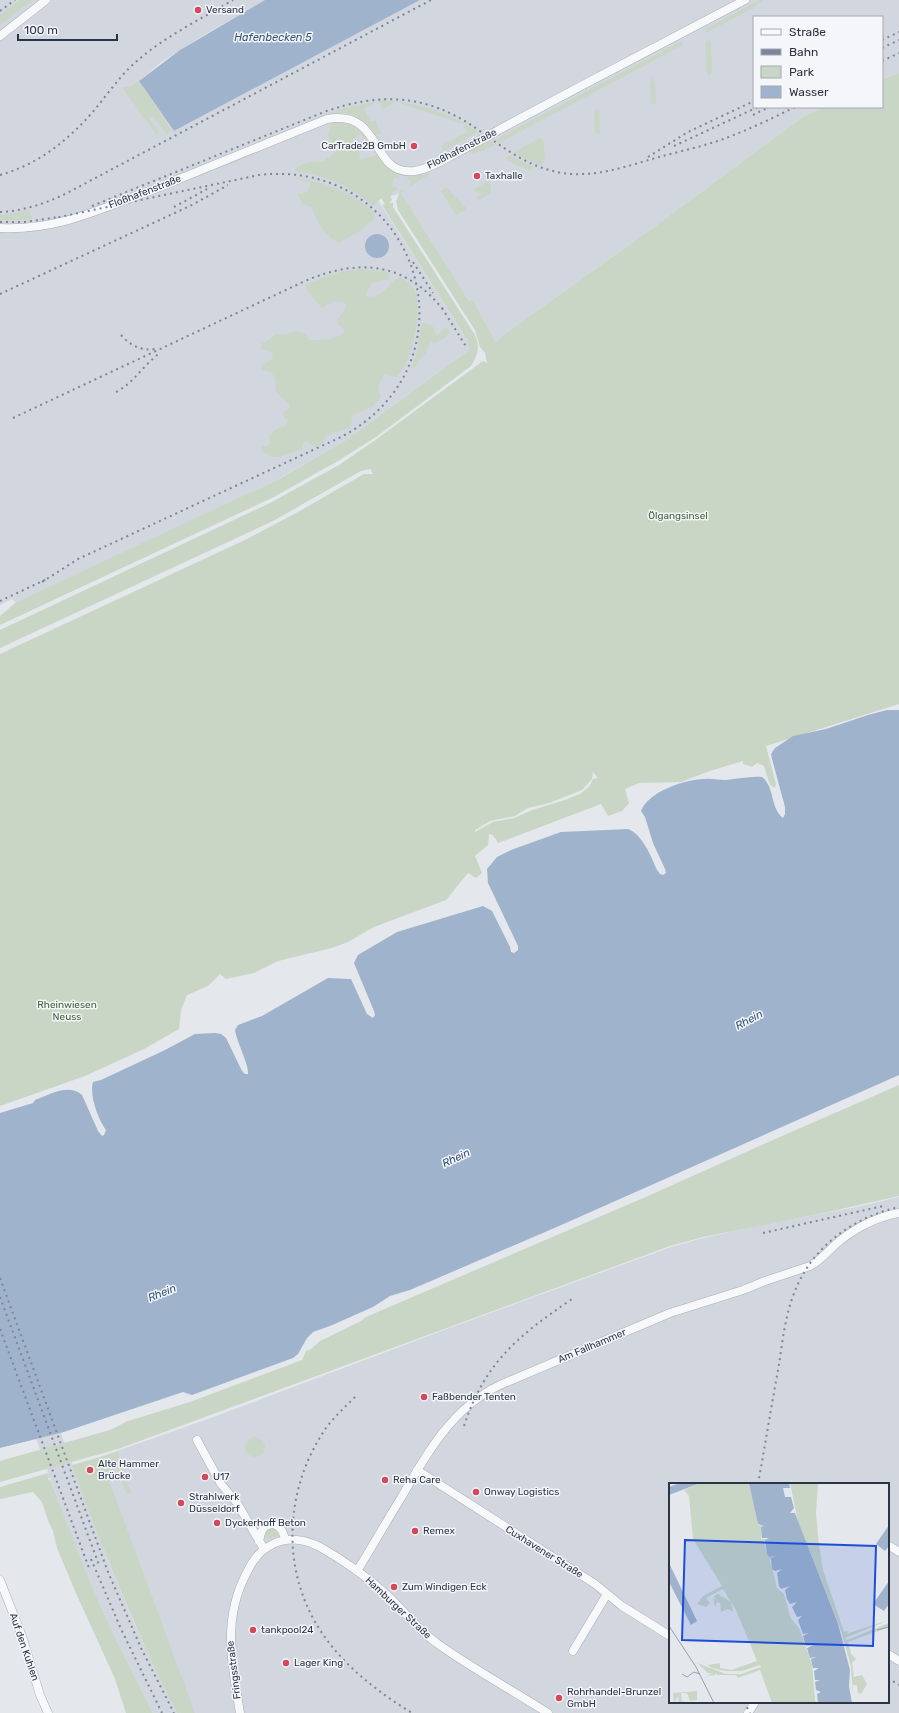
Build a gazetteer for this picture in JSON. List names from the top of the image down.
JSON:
{
  "streets": {
    "street": [
      "Floßhafenstraße",
      "Am Fallhammer",
      "Cuxhavener Straße",
      "Hamburger Straße",
      "Auf den Kuhlen",
      "Fringsstraße"
    ]
  },
  "crossings": [
    ["Am Fallhammer", "Cuxhavener Straße"],
    ["Am Fallhammer", "Hamburger Straße"],
    ["Hamburger Straße", "Fringsstraße"]
  ],
  "water": ["Hafenbecken 5", "Rhein"],
  "parks": ["Ölgangsinsel", "Rheinwiesen Neuss"],
  "places": [
    "Versand",
    "CarTrade2B GmbH",
    "Taxhalle",
    "Faßbender Tenten",
    "Alte Hammer Brücke",
    "U17",
    "Reha Care",
    "Onway Logistics",
    "Strahlwerk Düsseldorf",
    "Dyckerhoff Beton",
    "Remex",
    "Zum Windigen Eck",
    "tankpool24",
    "Lager King",
    "Rohrhandel-Brunzel GmbH"
  ],
  "legend": [
    "Straße",
    "Bahn",
    "Park",
    "Wasser"
  ],
  "scale_bar": "100 m"
}
